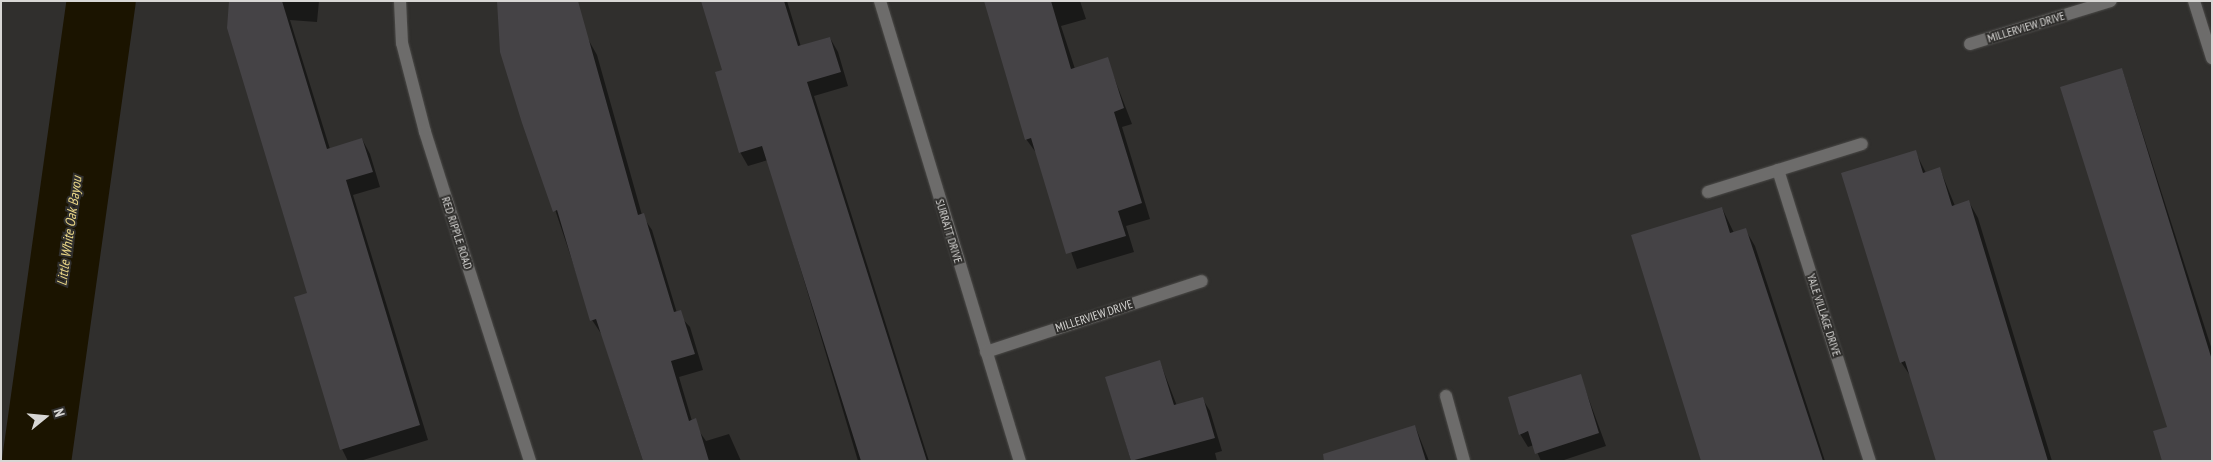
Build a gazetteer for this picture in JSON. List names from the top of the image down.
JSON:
{
  "streets": {
    "street": [
      "MILLERVIEW DRIVE",
      "SURRATT DRIVE",
      "RED RIPPLE ROAD",
      "YALE VILLAGE DRIVE"
    ]
  },
  "crossings": [
    ["MILLERVIEW DRIVE", "SURRATT DRIVE"]
  ],
  "water": ["Little White Oak Bayou"],
  "north": "right"
}
